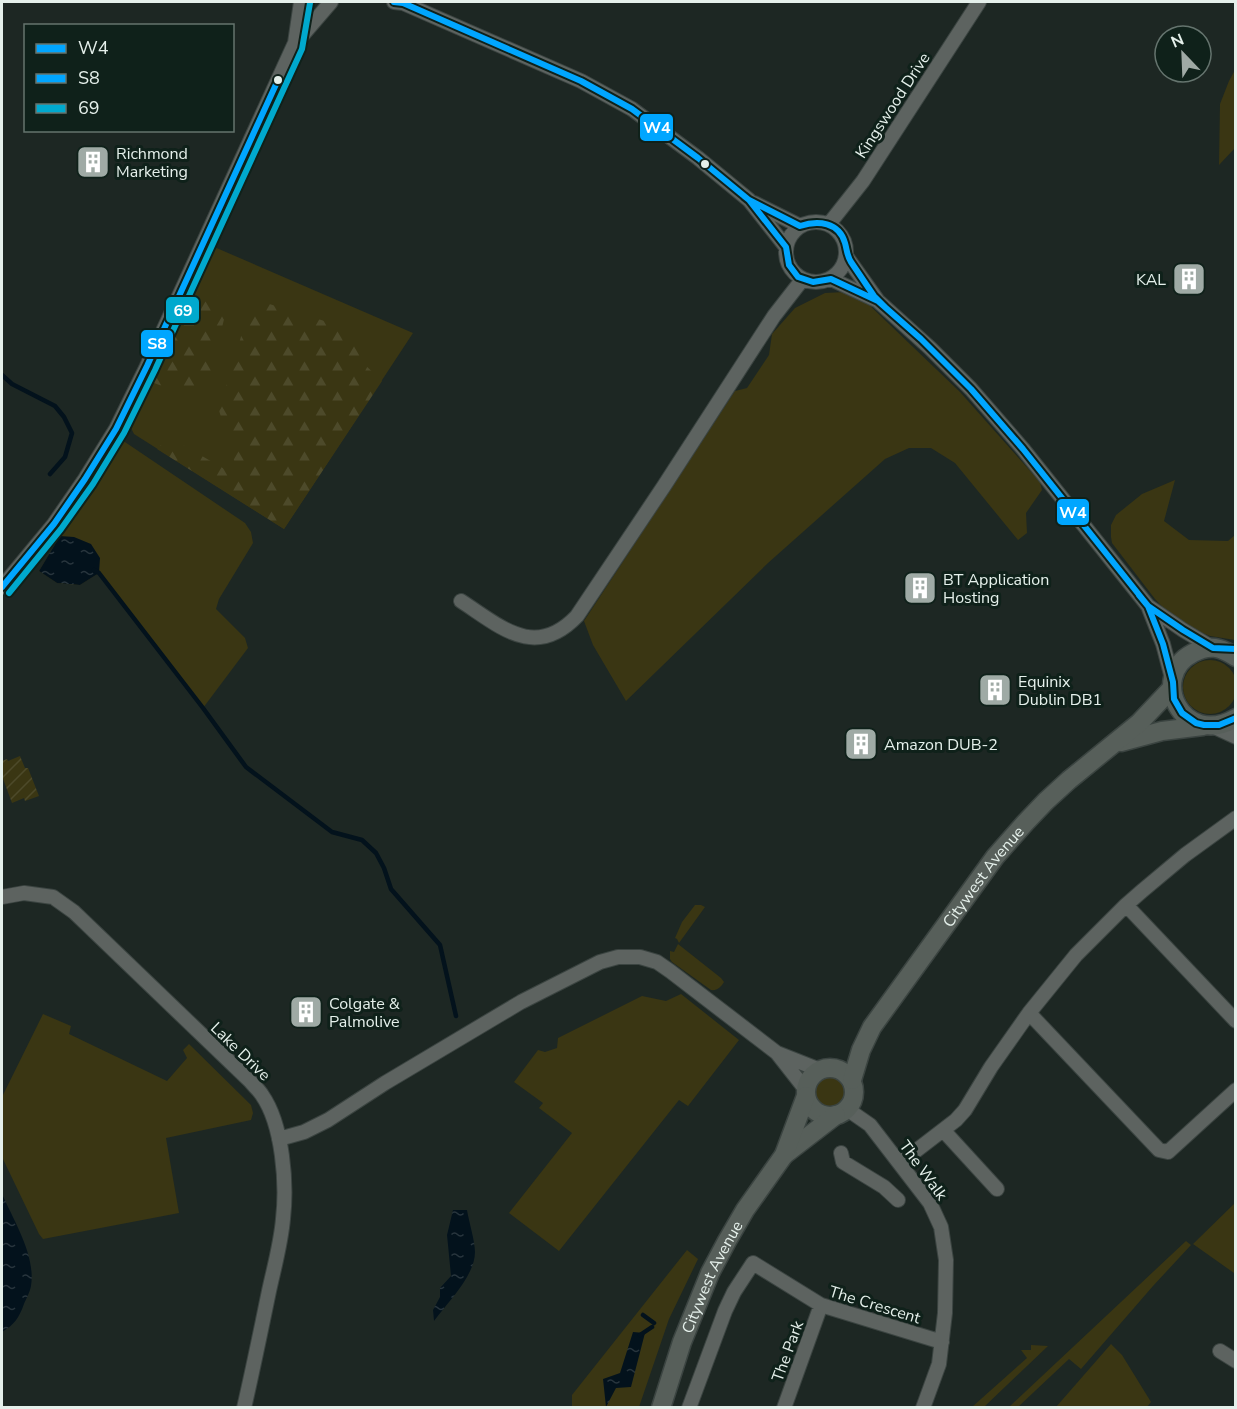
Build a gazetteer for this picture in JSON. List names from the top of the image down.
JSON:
{
  "streets": {
    "main road": ["Citywest Avenue"],
    "street": [
      "Kingswood Drive",
      "Lake Drive",
      "The Walk",
      "The Crescent",
      "The Park"
    ]
  },
  "crossings": [
    ["Citywest Avenue", "The Walk"],
    ["The Walk", "The Crescent"],
    ["The Crescent", "The Park"]
  ],
  "places": {
    "building": [
      "Richmond Marketing",
      "KAL",
      "BT Application Hosting",
      "Equinix Dublin DB1",
      "Amazon DUB-2",
      "Colgate & Palmolive"
    ]
  },
  "lines": ["transit line W4", "transit line 69", "transit line S8"],
  "legend": ["W4", "S8", "69"],
  "north": "top left"
}
